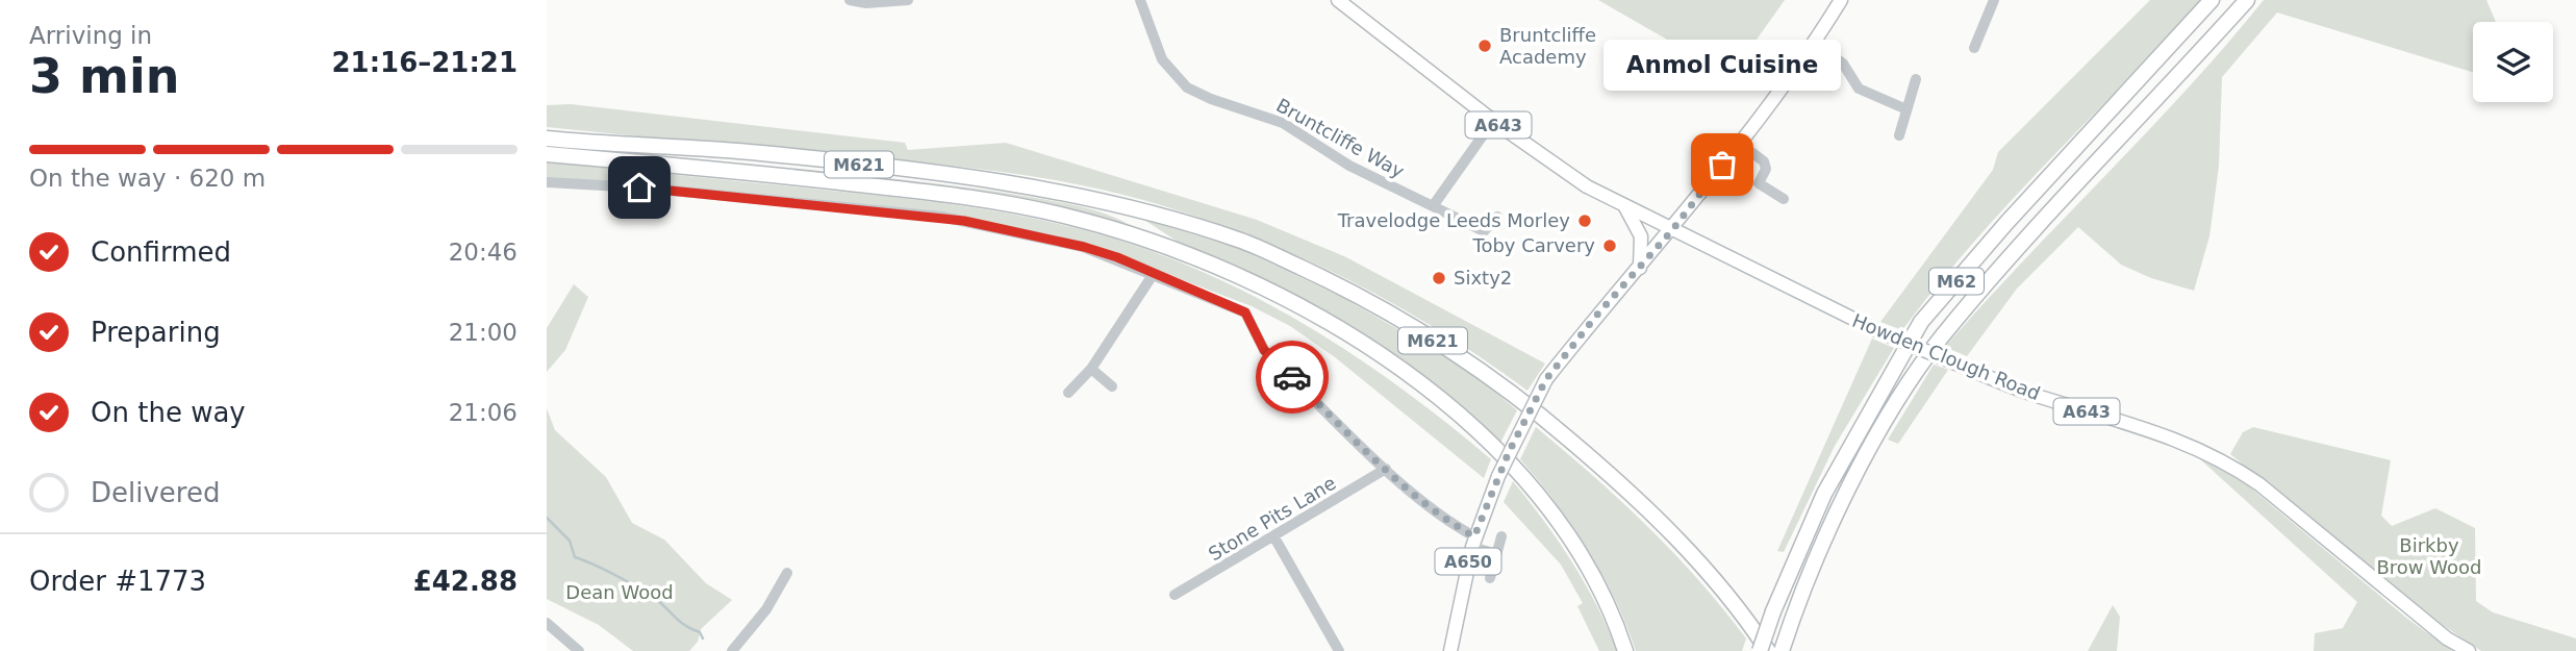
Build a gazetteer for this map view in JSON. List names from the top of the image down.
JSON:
{
  "streets": {
    "highway": ["M621", "M62"],
    "main road": ["A643", "Howden Clough Road", "A650"],
    "street": ["Bruntcliffe Way", "Stone Pits Lane"]
  },
  "crossings": [
    ["A643", "Howden Clough Road"],
    ["A643", "A650"],
    ["Howden Clough Road", "A650"]
  ],
  "parks": ["Birkby Brow Wood", "Dean Wood"],
  "places": [
    "Bruntcliffe Academy",
    "Anmol Cuisine",
    "Travelodge Leeds Morley",
    "Toby Carvery",
    "Sixty2"
  ],
  "page": {
    "heading": ["3 min", "Arriving in", "21:16–21:21"],
    "panel": ["Order #1773", "£42.88"],
    "bubble": "Anmol Cuisine",
    "bar": "On the way · 620 m",
    "list": [
      ["Confirmed", "20:46"],
      ["Preparing", "21:00"],
      ["On the way", "21:06"],
      "Delivered"
    ]
  }
}
